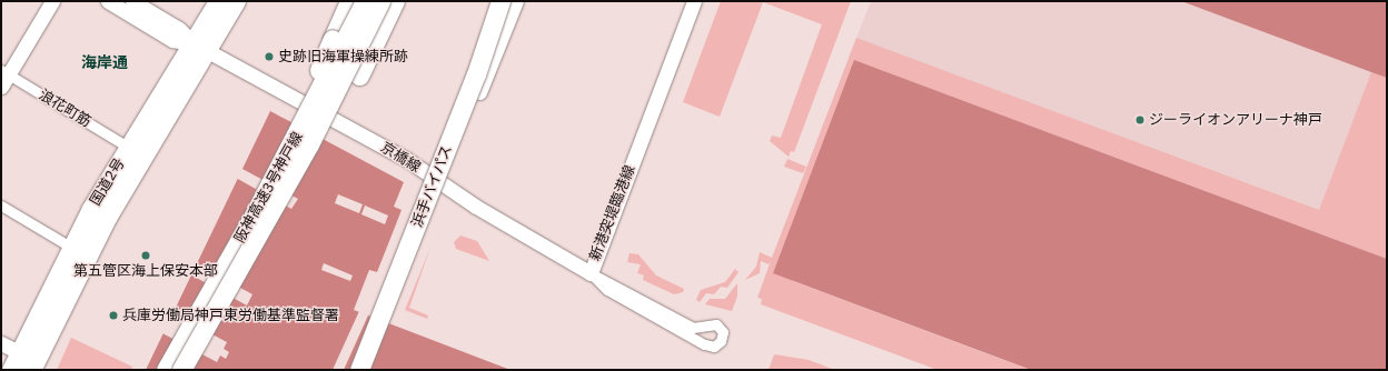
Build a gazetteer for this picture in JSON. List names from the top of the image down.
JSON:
{
  "streets": {
    "highway": ["国道2号", "浜手バイパス", "阪神高速3号神戸線"],
    "street": ["浪花町筋", "京橋線", "新港突堤臨港線"]
  },
  "crossings": [
    ["浪花町筋", "国道2号"],
    ["京橋線", "国道2号"],
    ["京橋線", "浜手バイパス"],
    ["京橋線", "新港突堤臨港線"]
  ],
  "districts": ["海岸通"],
  "places": [
    "史跡旧海軍操練所跡",
    "ジーライオンアリーナ神戸",
    "第五管区海上保安本部",
    "兵庫労働局神戸東労働基準監督署"
  ]
}
